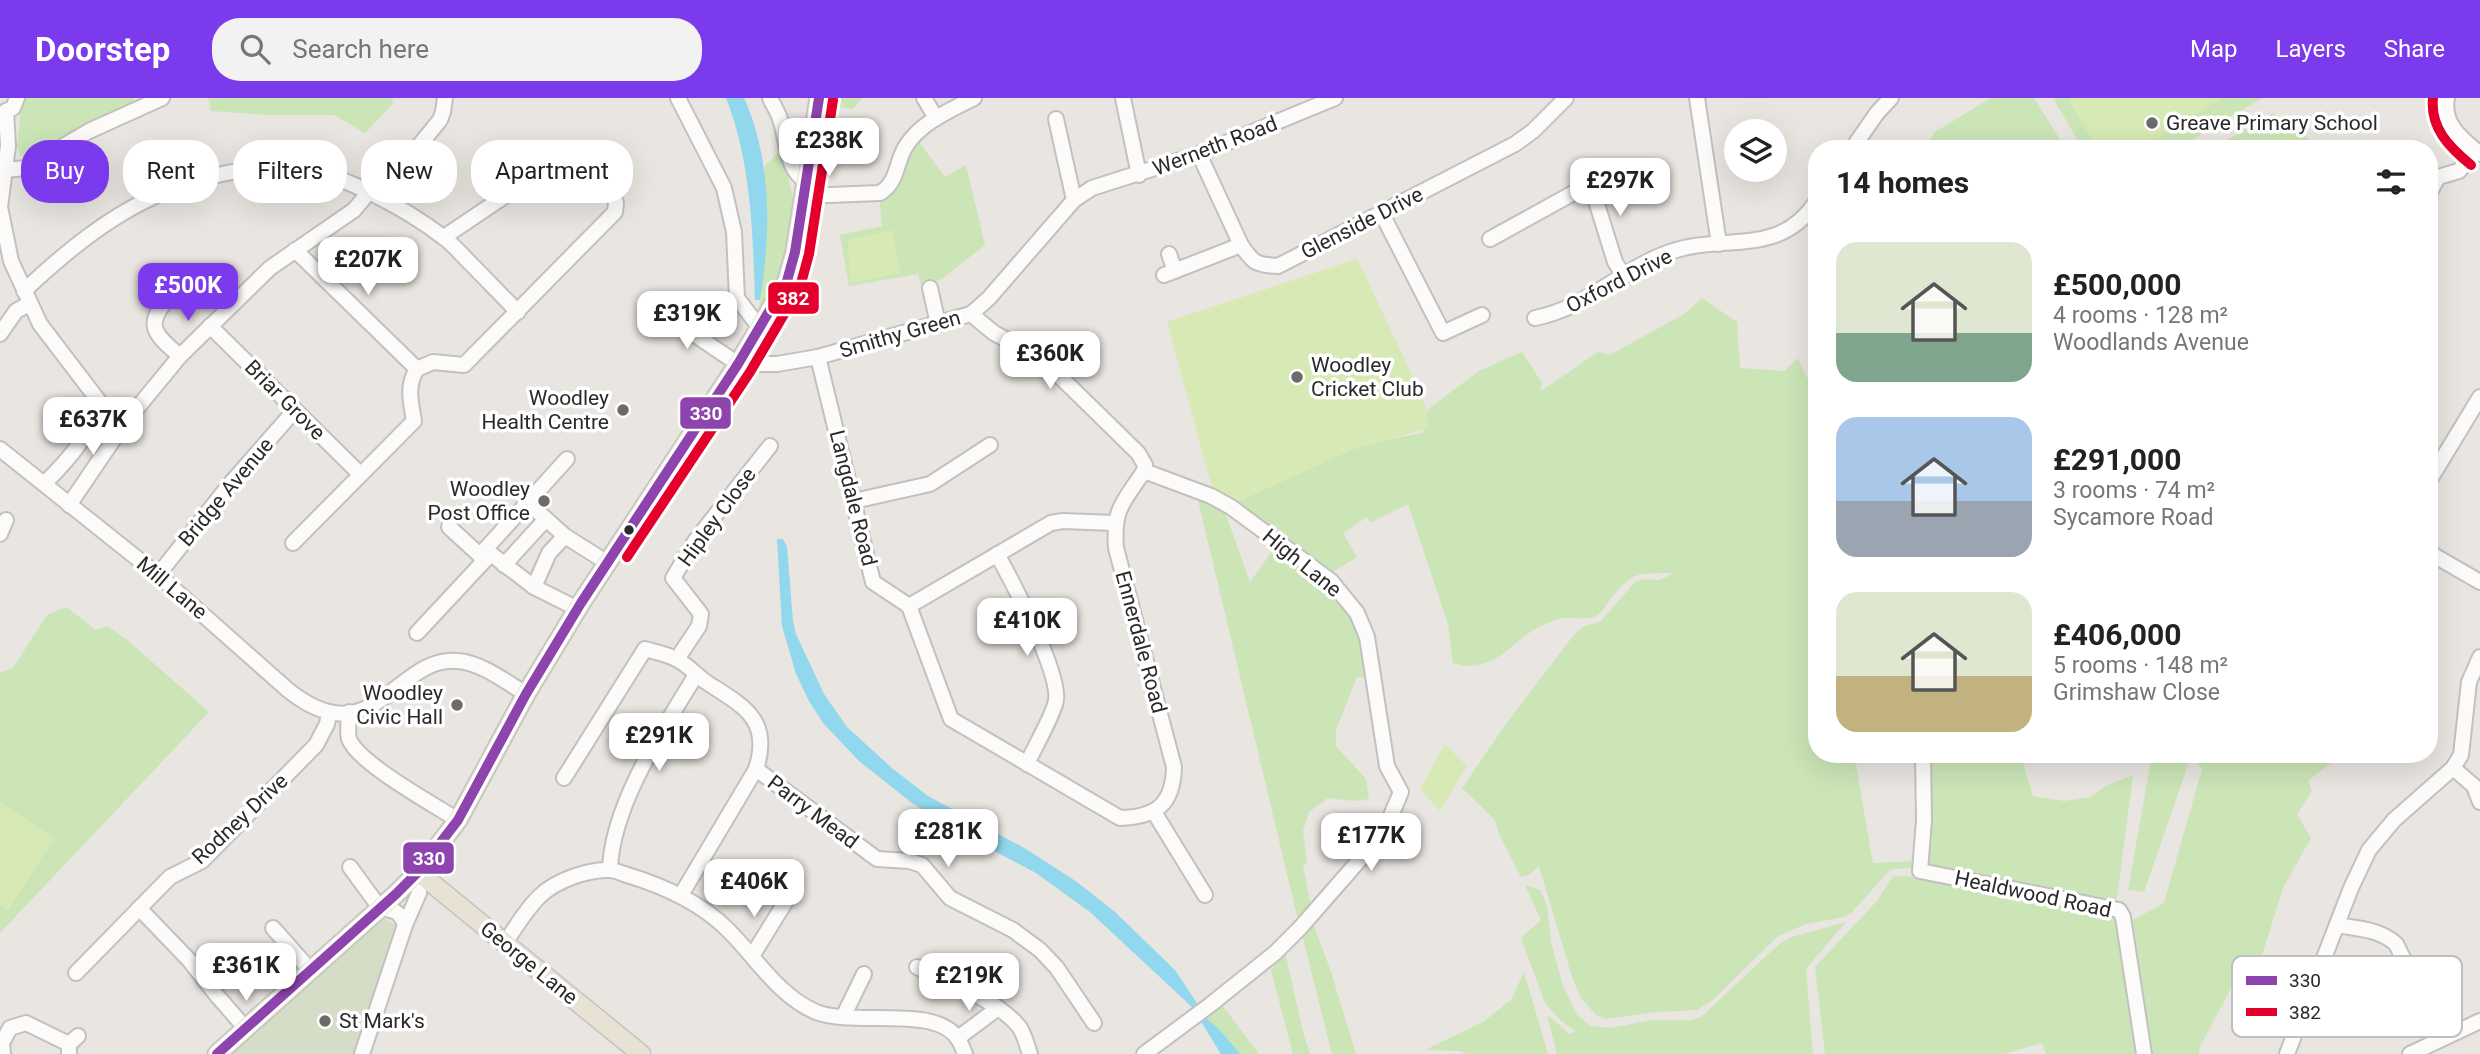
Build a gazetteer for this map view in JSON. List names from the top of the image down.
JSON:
{
  "streets": {
    "main road": ["George Lane"],
    "street": [
      "Werneth Road",
      "Glenside Drive",
      "Oxford Drive",
      "Smithy Green",
      "Briar Grove",
      "Bridge Avenue",
      "Langdale Road",
      "Hipley Close",
      "High Lane",
      "Mill Lane",
      "Ennerdale Road",
      "Parry Mead",
      "Rodney Drive",
      "Healdwood Road"
    ]
  },
  "crossings": [
    ["Werneth Road", "Glenside Drive"],
    ["Werneth Road", "Smithy Green"],
    ["Smithy Green", "Langdale Road"],
    ["Briar Grove", "Bridge Avenue"],
    ["Bridge Avenue", "Mill Lane"],
    ["Mill Lane", "Rodney Drive"]
  ],
  "places": [
    "Greave Primary School",
    "Woodley Cricket Club",
    "Woodley Health Centre",
    "Woodley Post Office",
    "Woodley Civic Hall",
    "St Mark's"
  ],
  "lines": ["transit line 330", "transit line 382"],
  "legend": ["330", "382"],
  "page": {
    "header": "Doorstep",
    "search": "Search here",
    "nav": ["Map", "Layers", "Share"],
    "price": [
      "£238K",
      "£297K",
      "£207K",
      "£500K",
      "£319K",
      "£360K",
      "£637K",
      "£410K",
      "£291K",
      "£281K",
      "£177K",
      "£406K",
      "£361K",
      "£219K"
    ],
    "chip": [
      "Buy",
      "Rent",
      "Filters",
      "New",
      "Apartment"
    ],
    "heading": "14 homes",
    "list": [
      {
        "name": "£500,000",
        "note": "4 rooms · 128 m² · Woodlands Avenue"
      },
      {
        "name": "£291,000",
        "note": "3 rooms · 74 m² · Sycamore Road"
      },
      {
        "name": "£406,000",
        "note": "5 rooms · 148 m² · Grimshaw Close"
      }
    ]
  }
}
